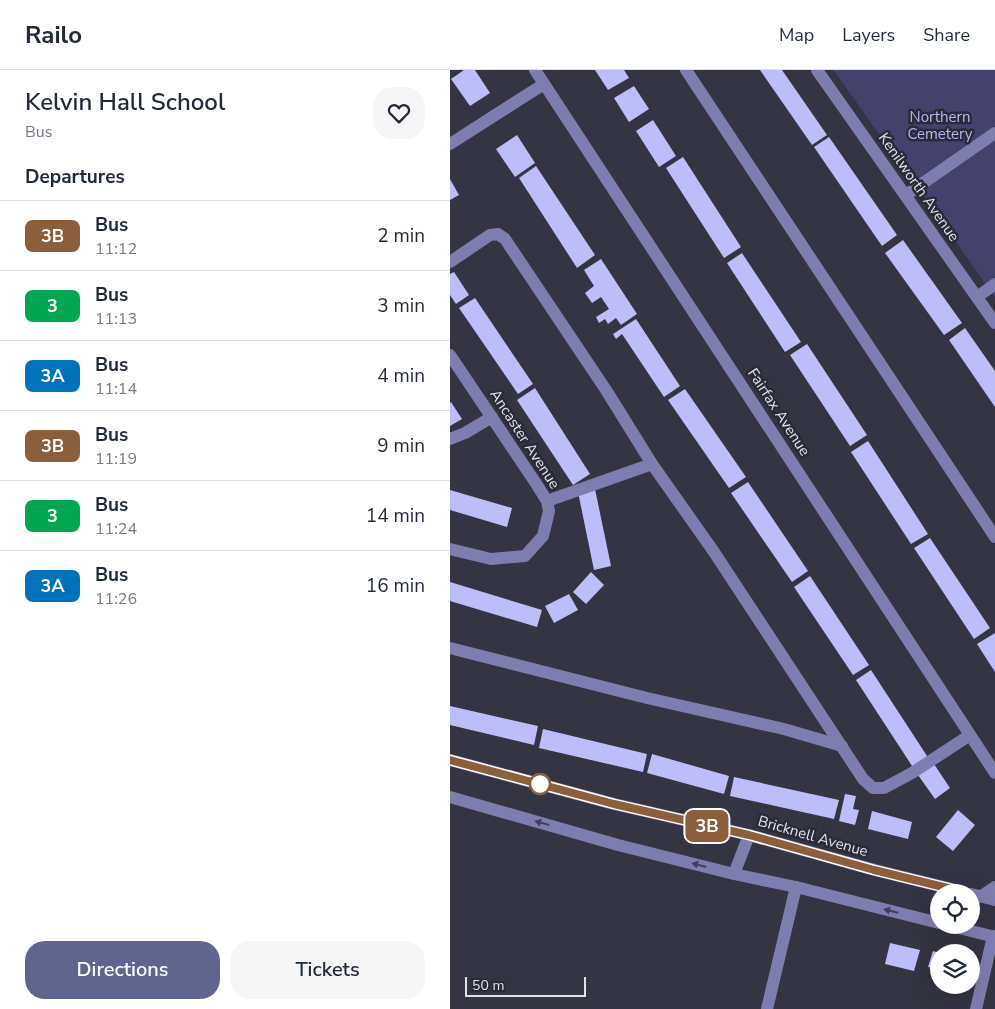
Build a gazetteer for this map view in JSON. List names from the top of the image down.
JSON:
{
  "streets": {
    "street": [
      "Kenilworth Avenue",
      "Fairfax Avenue",
      "Ancaster Avenue",
      "Bricknell Avenue"
    ]
  },
  "parks": ["Northern Cemetery"],
  "lines": ["bus line 3B"],
  "scale_bar": "50 m",
  "page": {
    "header": "Railo",
    "nav": ["Map", "Layers", "Share"],
    "heading": [
      ["Kelvin Hall School", "Bus"],
      "Departures"
    ],
    "on_map": "3B",
    "list": [
      {
        "mark": "3B",
        "name": "Bus",
        "note": "11:12",
        "value": "2 min"
      },
      {
        "mark": "3",
        "name": "Bus",
        "note": "11:13",
        "value": "3 min"
      },
      {
        "mark": "3A",
        "name": "Bus",
        "note": "11:14",
        "value": "4 min"
      },
      {
        "mark": "3B",
        "name": "Bus",
        "note": "11:19",
        "value": "9 min"
      },
      {
        "mark": "3",
        "name": "Bus",
        "note": "11:24",
        "value": "14 min"
      },
      {
        "mark": "3A",
        "name": "Bus",
        "note": "11:26",
        "value": "16 min"
      }
    ],
    "buttons": ["Directions", "Tickets"],
    "scale": "50 m"
  }
}
